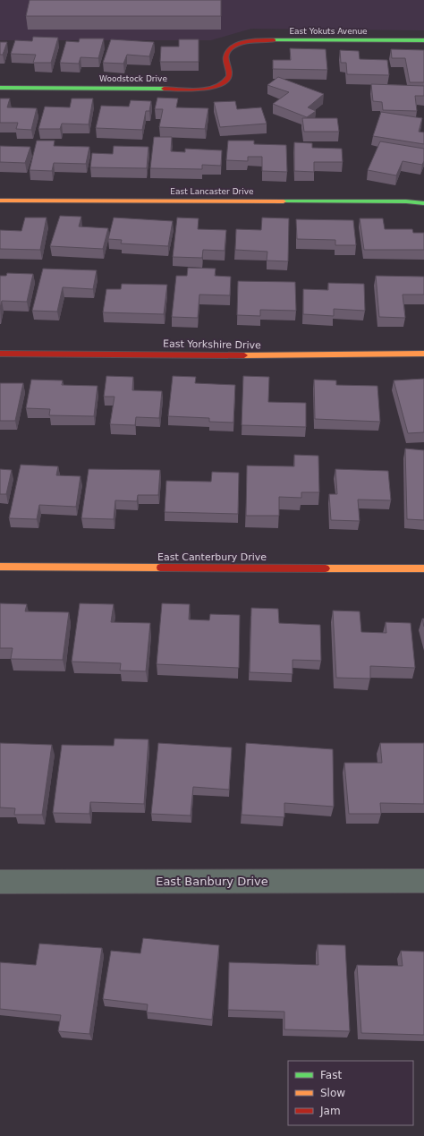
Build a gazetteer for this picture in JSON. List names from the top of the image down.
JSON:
{
  "streets": {
    "street": [
      "East Yokuts Avenue",
      "Woodstock Drive",
      "East Lancaster Drive",
      "East Yorkshire Drive",
      "East Canterbury Drive",
      "East Banbury Drive"
    ]
  },
  "crossings": [
    ["East Yokuts Avenue", "Woodstock Drive"]
  ],
  "legend": ["Fast", "Slow", "Jam"]
}
